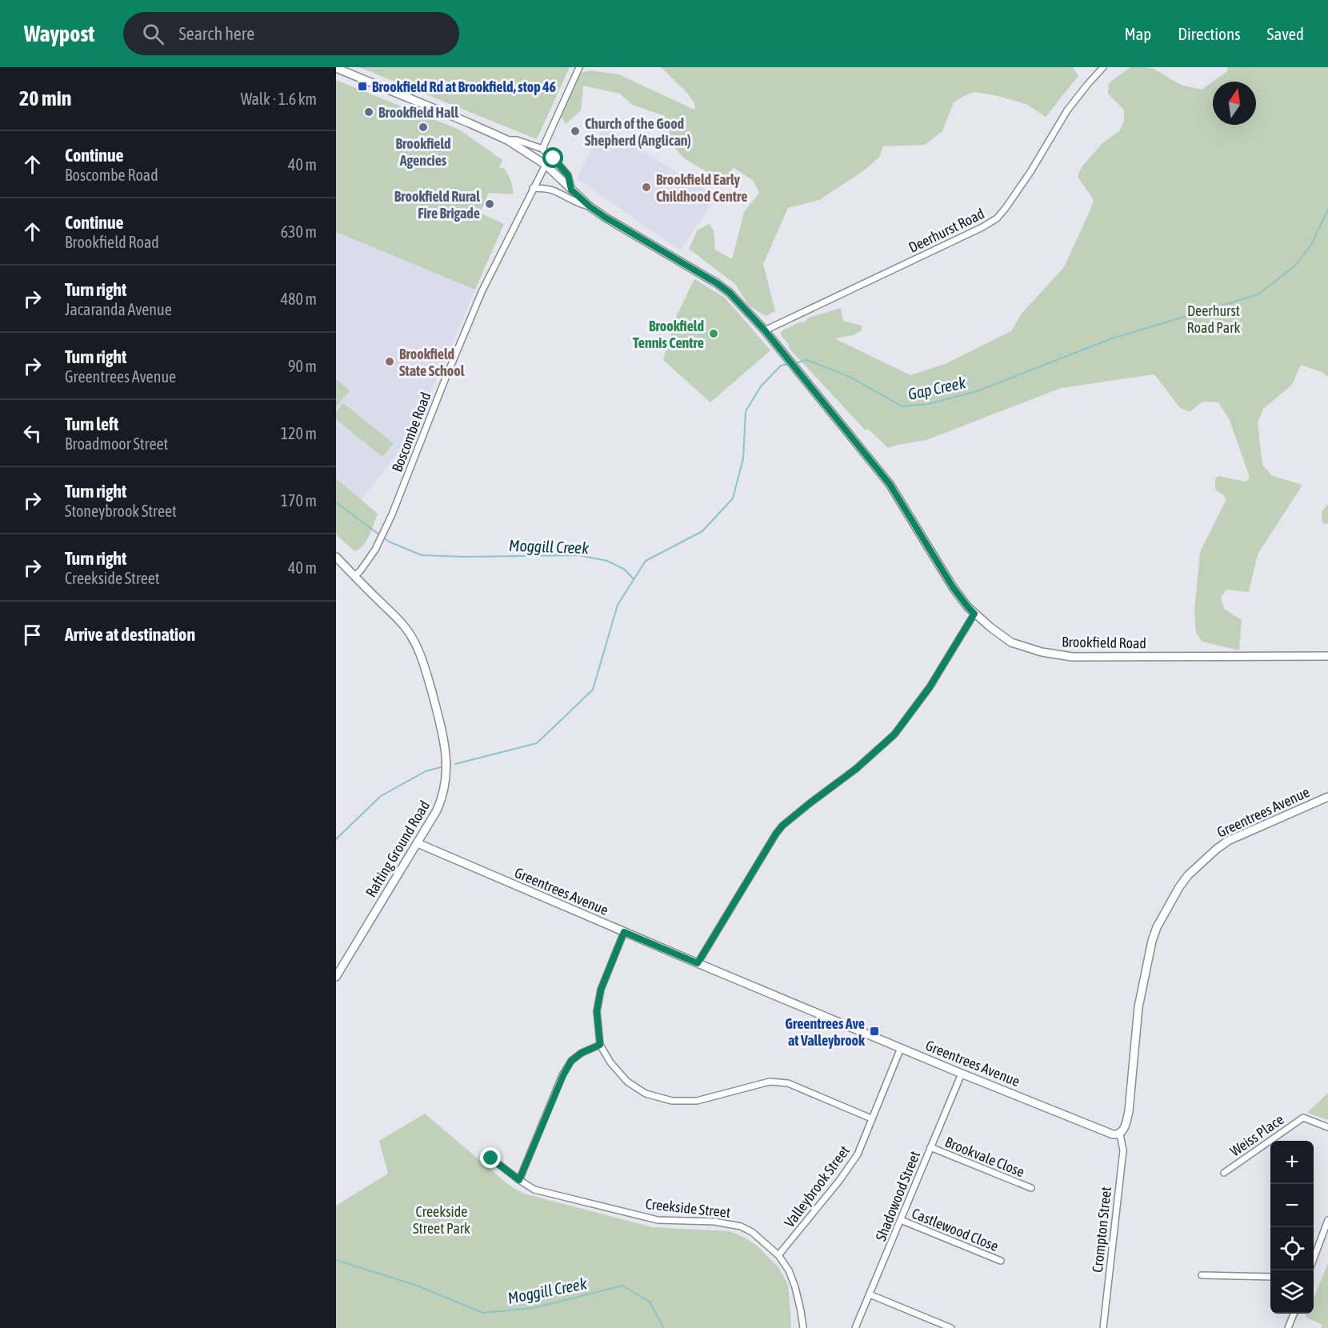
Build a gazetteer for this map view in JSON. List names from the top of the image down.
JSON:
{
  "streets": {
    "main road": ["Brookfield Road", "Greentrees Avenue", "Rafting Ground Road"],
    "street": [
      "Deerhurst Road",
      "Boscombe Road",
      "Weiss Place",
      "Brookvale Close",
      "Valleybrook Street",
      "Shadowood Street",
      "Creekside Street",
      "Castlewood Close",
      "Crompton Street"
    ]
  },
  "crossings": [
    ["Deerhurst Road", "Brookfield Road"],
    ["Boscombe Road", "Brookfield Road"],
    ["Boscombe Road", "Rafting Ground Road"],
    ["Greentrees Avenue", "Rafting Ground Road"],
    ["Greentrees Avenue", "Valleybrook Street"],
    ["Greentrees Avenue", "Shadowood Street"],
    ["Greentrees Avenue", "Crompton Street"],
    ["Brookvale Close", "Shadowood Street"],
    ["Valleybrook Street", "Creekside Street"],
    ["Shadowood Street", "Castlewood Close"]
  ],
  "water": ["Gap Creek", "Moggill Creek"],
  "parks": ["Deerhurst Road Park", "Creekside Street Park"],
  "places": {
    "transit": ["Brookfield Rd at Brookfield, stop 46", "Greentrees Ave at Valleybrook"],
    "other": [
      "Brookfield Hall",
      "Brookfield Agencies",
      "Church of the Good Shepherd (Anglican)",
      "Brookfield Early Childhood Centre",
      "Brookfield Rural Fire Brigade",
      "Brookfield Tennis Centre",
      "Brookfield State School"
    ]
  },
  "north": "top",
  "page": {
    "header": "Waypost",
    "search": "Search here",
    "nav": ["Map", "Directions", "Saved"],
    "heading": ["20 min", "Walk · 1.6 km"],
    "list": [
      ["Continue", "Boscombe Road", "40 m"],
      ["Continue", "Brookfield Road", "630 m"],
      ["Turn right", "Jacaranda Avenue", "480 m"],
      ["Turn right", "Greentrees Avenue", "90 m"],
      ["Turn left", "Broadmoor Street", "120 m"],
      ["Turn right", "Stoneybrook Street", "170 m"],
      ["Turn right", "Creekside Street", "40 m"],
      "Arrive at destination"
    ],
    "map_buttons": ["+", "−"]
  }
}
